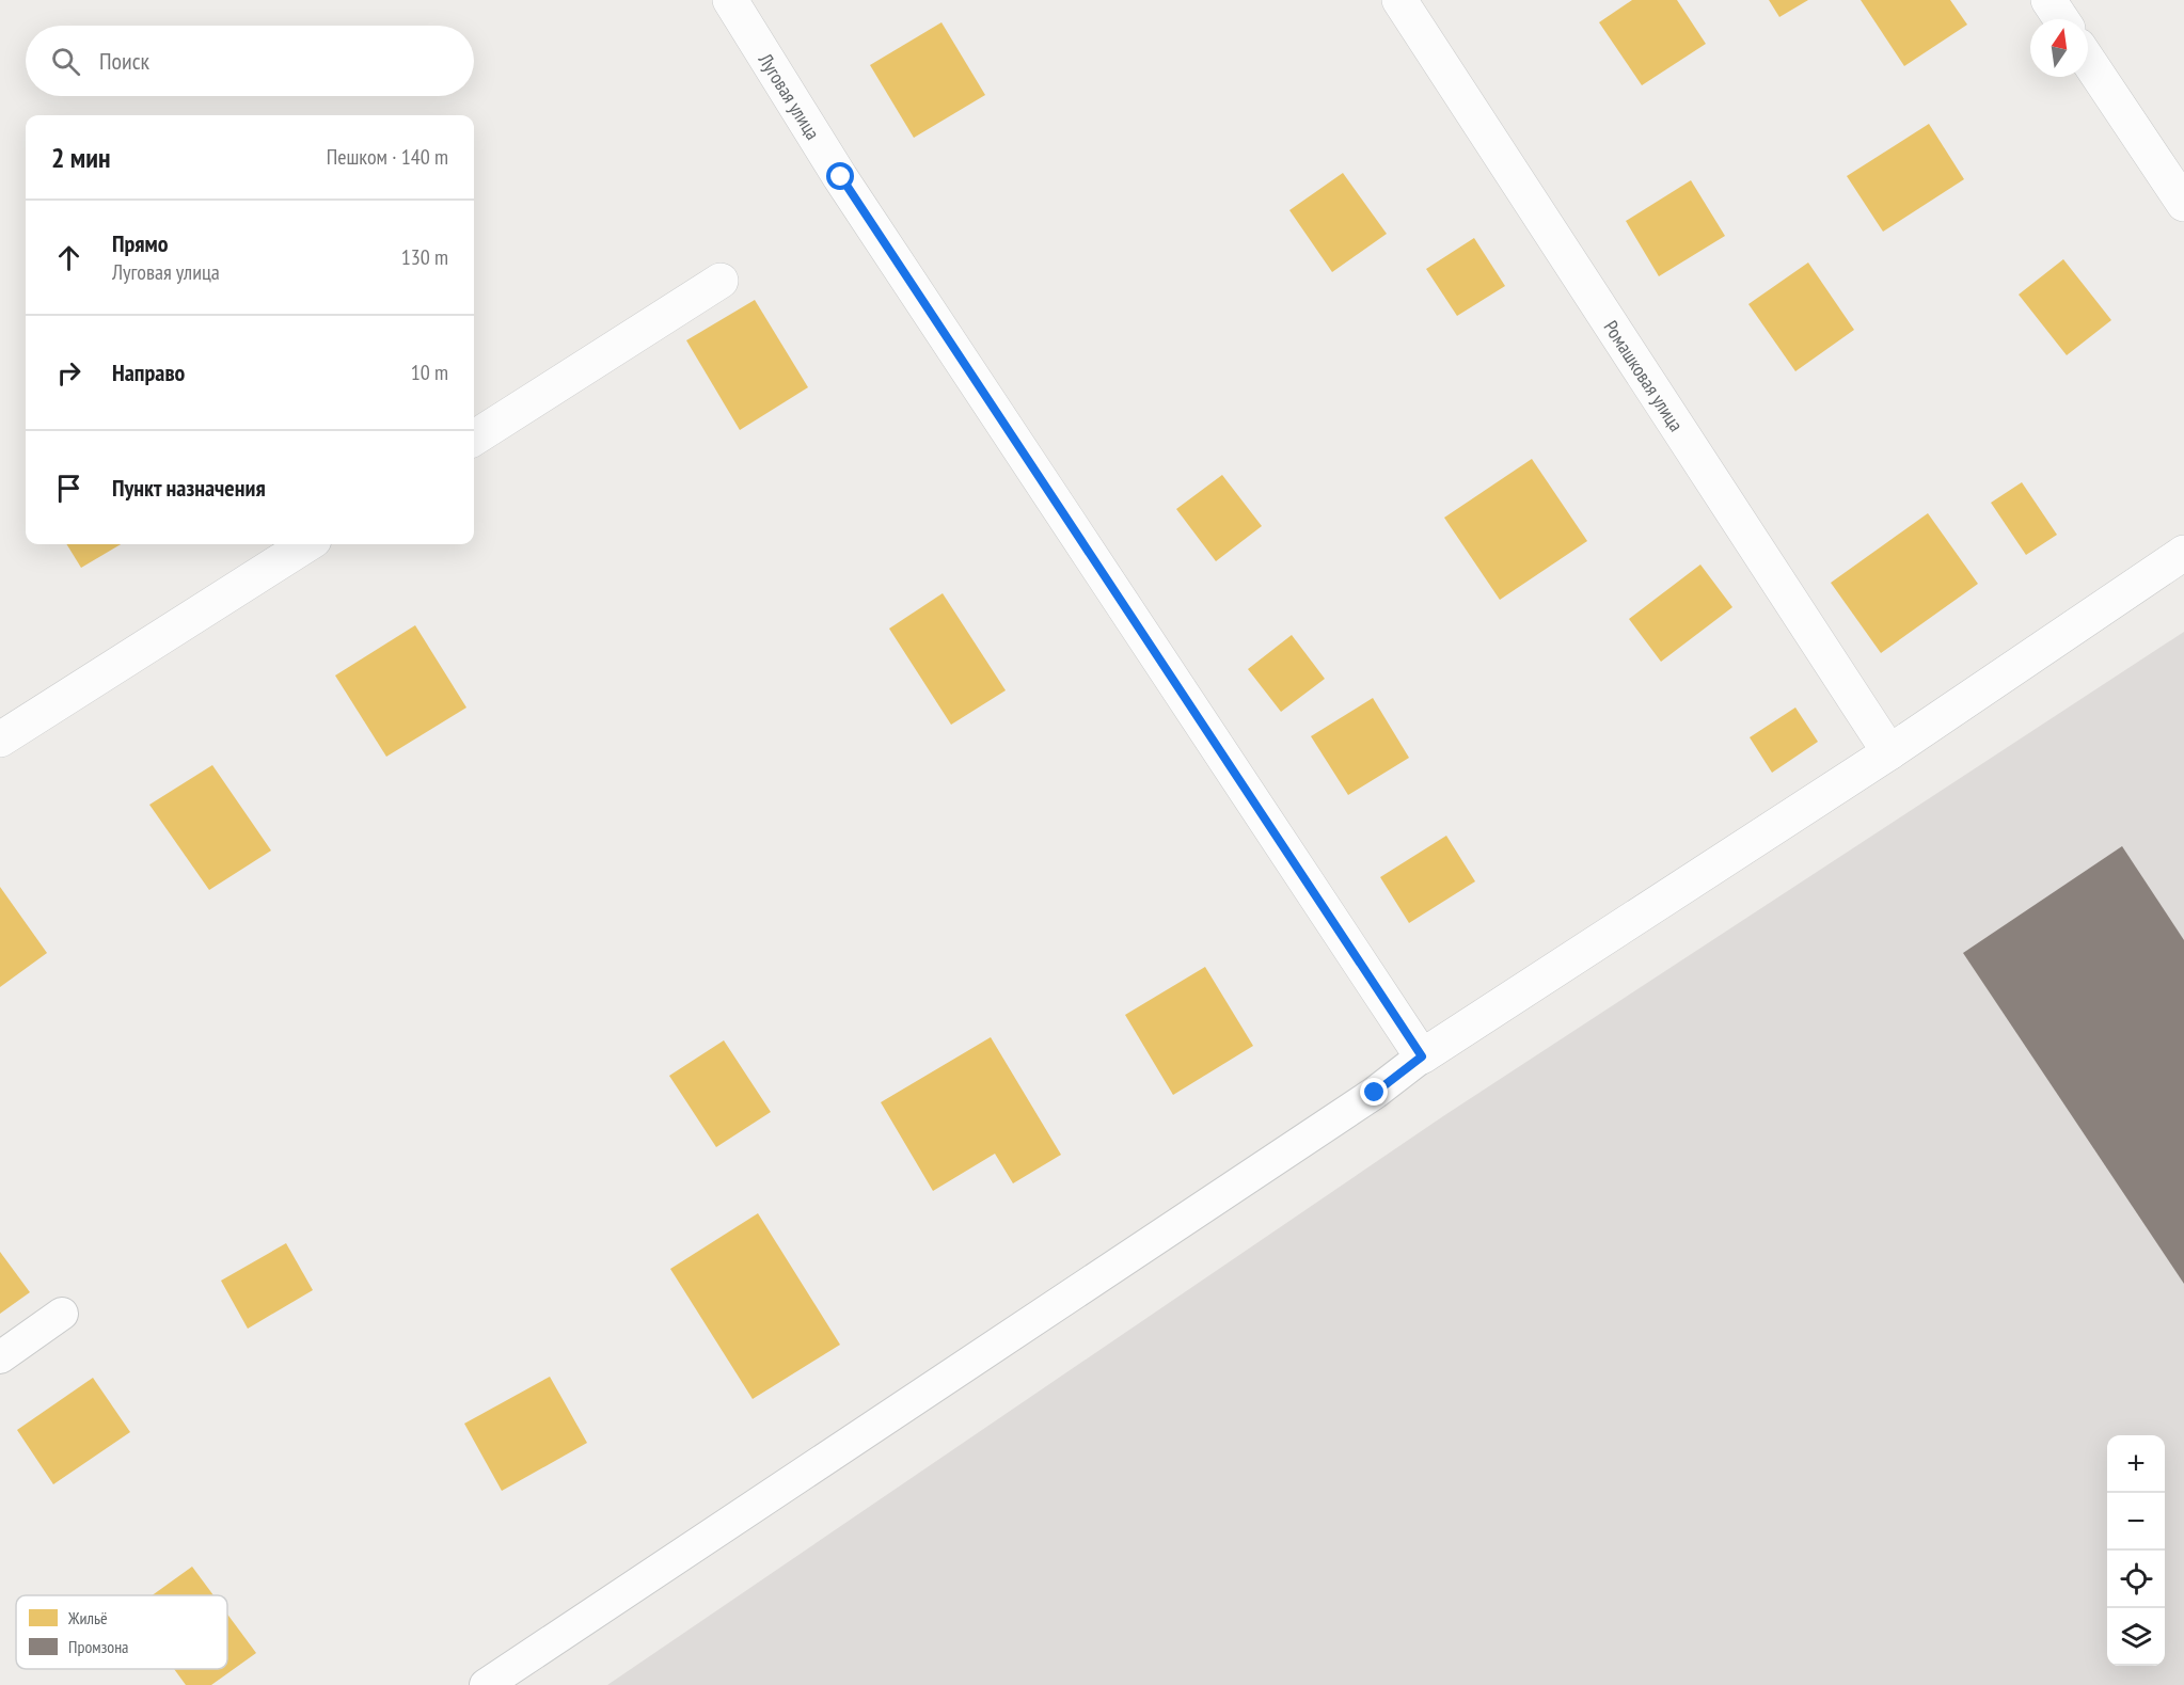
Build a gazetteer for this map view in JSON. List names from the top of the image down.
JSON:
{
  "streets": {
    "street": ["Луговая улица", "Ромашковая улица"]
  },
  "legend": ["Жильё", "Промзона"],
  "north": "top",
  "page": {
    "search": "Поиск",
    "heading": ["2 мин", "Пешком · 140 m"],
    "list": [
      ["Прямо", "Луговая улица", "130 m"],
      ["Направо", "10 m"],
      "Пункт назначения"
    ],
    "map_buttons": ["+", "−"]
  }
}
